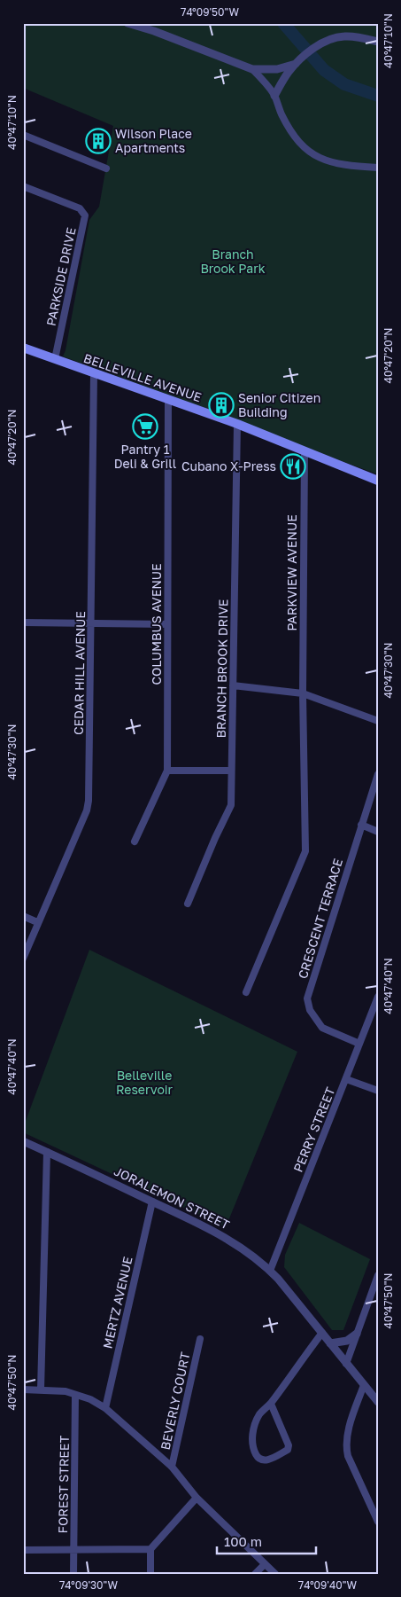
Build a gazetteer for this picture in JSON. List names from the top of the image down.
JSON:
{
  "streets": {
    "main road": ["BELLEVILLE AVENUE"],
    "street": [
      "PARKSIDE DRIVE",
      "PARKVIEW AVENUE",
      "COLUMBUS AVENUE",
      "BRANCH BROOK DRIVE",
      "CEDAR HILL AVENUE",
      "CRESCENT TERRACE",
      "PERRY STREET",
      "JORALEMON STREET",
      "MERTZ AVENUE",
      "BEVERLY COURT",
      "FOREST STREET"
    ]
  },
  "crossings": [
    ["PARKSIDE DRIVE", "BELLEVILLE AVENUE"],
    ["BELLEVILLE AVENUE", "PARKVIEW AVENUE"],
    ["BELLEVILLE AVENUE", "COLUMBUS AVENUE"],
    ["BELLEVILLE AVENUE", "BRANCH BROOK DRIVE"],
    ["BELLEVILLE AVENUE", "CEDAR HILL AVENUE"],
    ["CRESCENT TERRACE", "PERRY STREET"],
    ["PERRY STREET", "JORALEMON STREET"],
    ["JORALEMON STREET", "MERTZ AVENUE"]
  ],
  "parks": ["Branch Brook Park", "Belleville Reservoir"],
  "places": {
    "building": ["Wilson Place Apartments", "Senior Citizen Building"],
    "supermarket": ["Pantry 1 Deli & Grill"],
    "restaurant": ["Cubano X-Press"]
  },
  "scale_bar": "100 m",
  "coordinates": [
    "74°09'50\"W",
    "40°47'10\"N",
    "40°47'20\"N",
    "40°47'30\"N",
    "40°47'40\"N",
    "40°47'50\"N",
    "74°09'30\"W",
    "74°09'40\"W"
  ]
}
